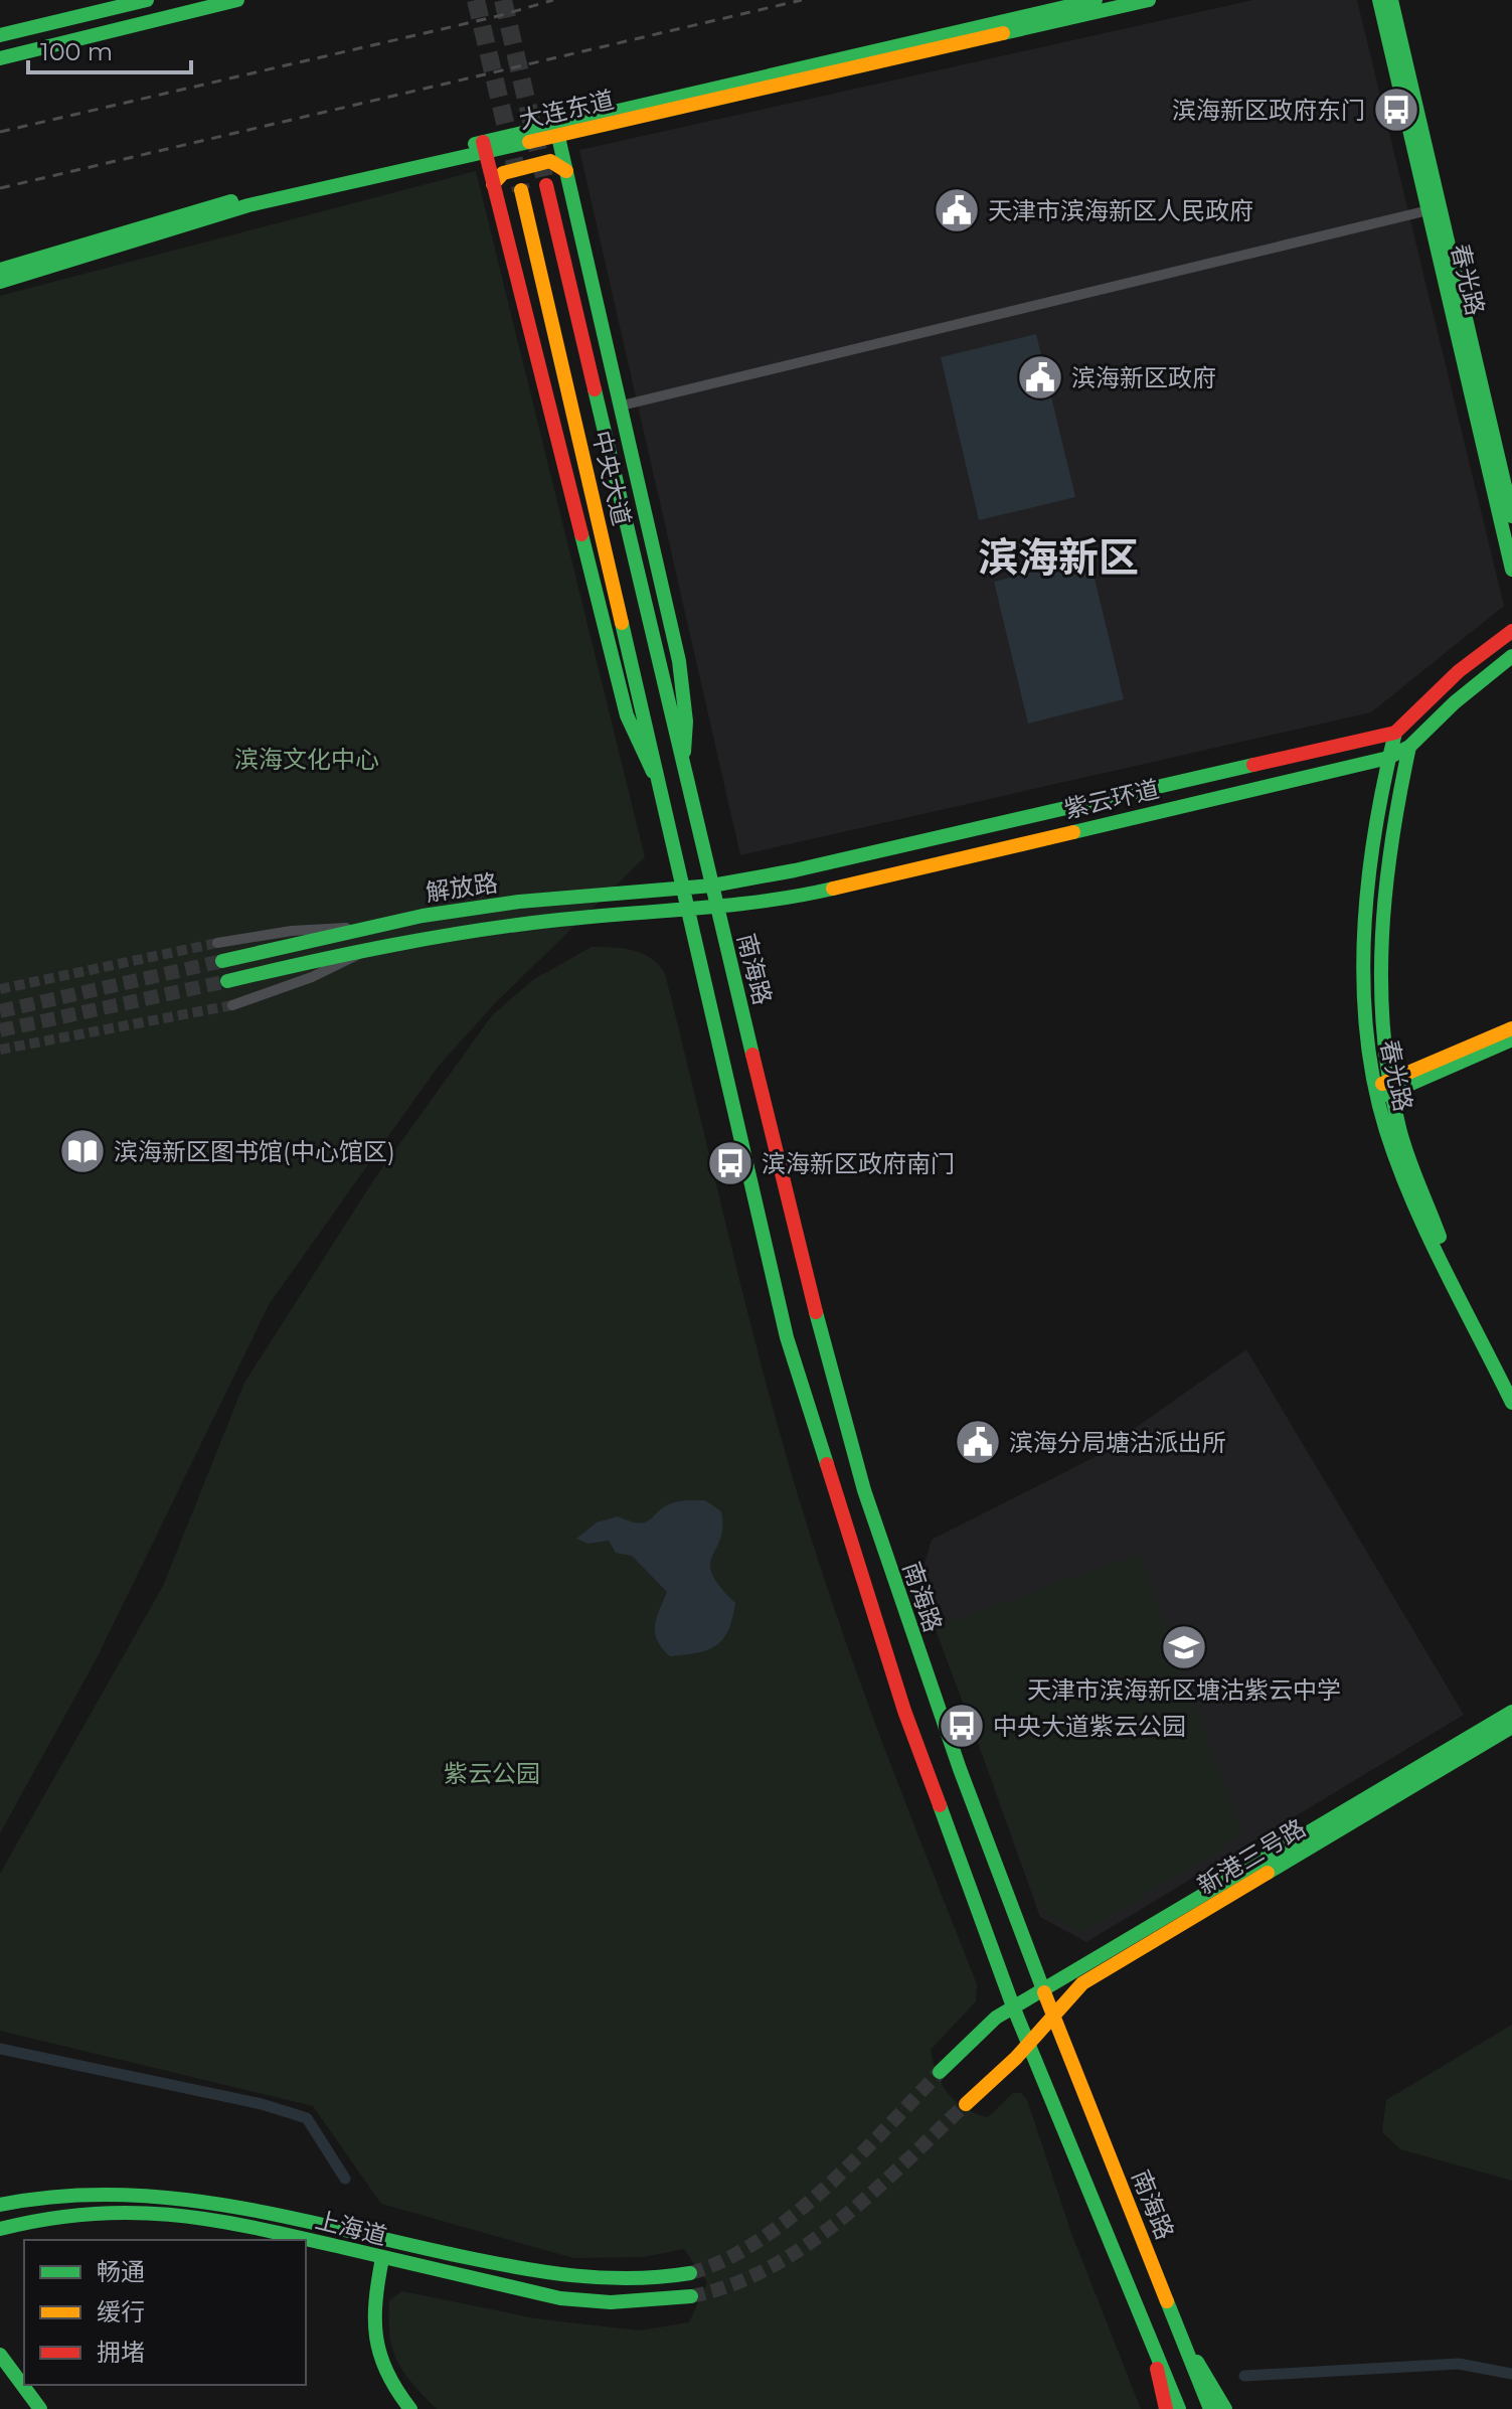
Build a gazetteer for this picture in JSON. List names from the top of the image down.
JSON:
{
  "streets": {
    "main road": [
      "大连东道",
      "春光路",
      "中央大道",
      "紫云环道",
      "解放路",
      "南海路",
      "新港三号路",
      "上海道"
    ]
  },
  "crossings": [
    ["春光路", "紫云环道"],
    ["中央大道", "南海路"],
    ["紫云环道", "解放路"],
    ["紫云环道", "南海路"],
    ["解放路", "南海路"],
    ["南海路", "新港三号路"]
  ],
  "districts": ["滨海新区"],
  "parks": ["滨海文化中心", "紫云公园"],
  "places": {
    "bus stop": ["滨海新区政府东门", "滨海新区政府南门", "中央大道紫云公园"],
    "public building": ["天津市滨海新区人民政府", "滨海新区政府", "滨海分局塘沽派出所"],
    "library": ["滨海新区图书馆(中心馆区)"],
    "school or university": ["天津市滨海新区塘沽紫云中学"]
  },
  "legend": ["畅通", "缓行", "拥堵"],
  "scale_bar": "100 m"
}
